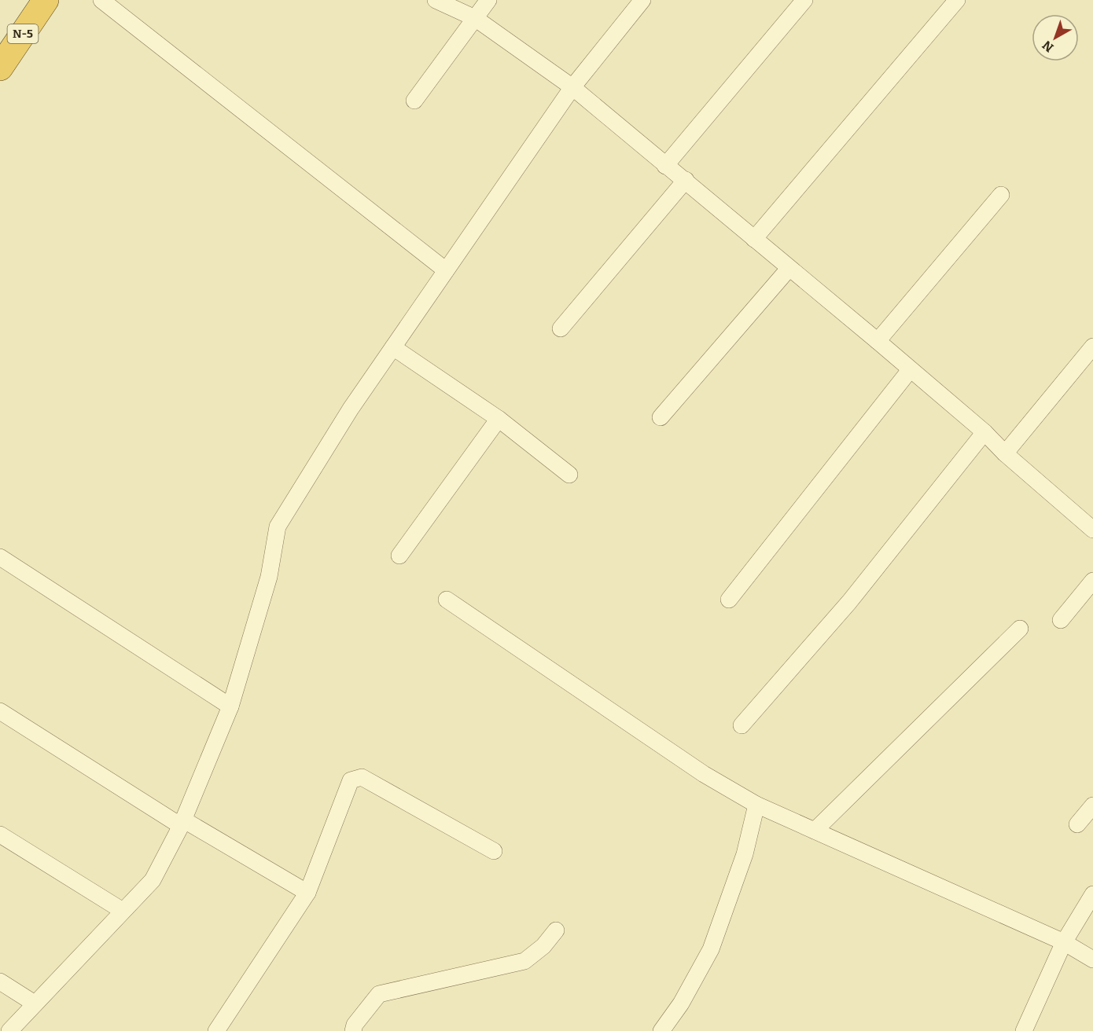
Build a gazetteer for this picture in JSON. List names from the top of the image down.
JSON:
{
  "streets": {
    "highway": ["N-5"]
  },
  "north": "bottom left"
}
